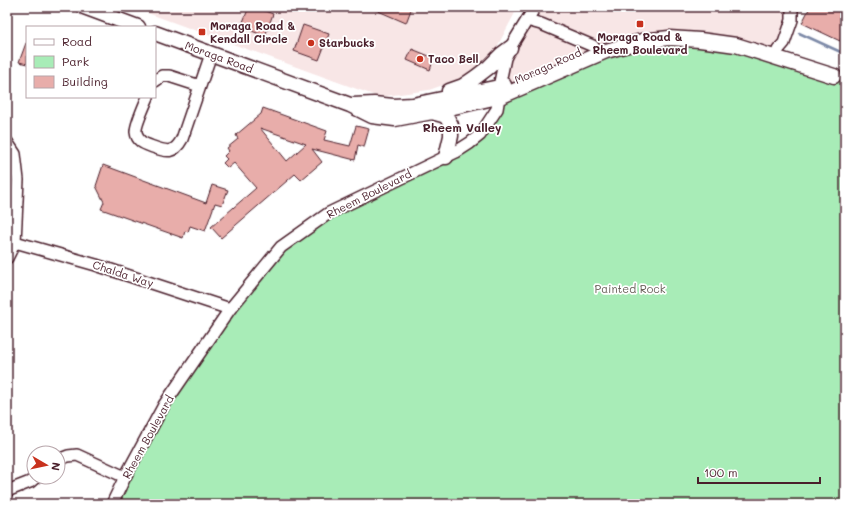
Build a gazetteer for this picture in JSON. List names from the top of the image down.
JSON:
{
  "streets": {
    "main road": ["Moraga Road"],
    "street": ["Rheem Boulevard", "Chalda Way"]
  },
  "crossings": [
    ["Moraga Road", "Rheem Boulevard"],
    ["Rheem Boulevard", "Chalda Way"]
  ],
  "districts": ["Rheem Valley"],
  "parks": ["Painted Rock"],
  "places": {
    "transit": ["Moraga Road & Rheem Boulevard", "Moraga Road & Kendall Circle"],
    "other": ["Starbucks", "Taco Bell"]
  },
  "legend": ["Road", "Park", "Building"],
  "scale_bar": "100 m",
  "north": "right"
}
